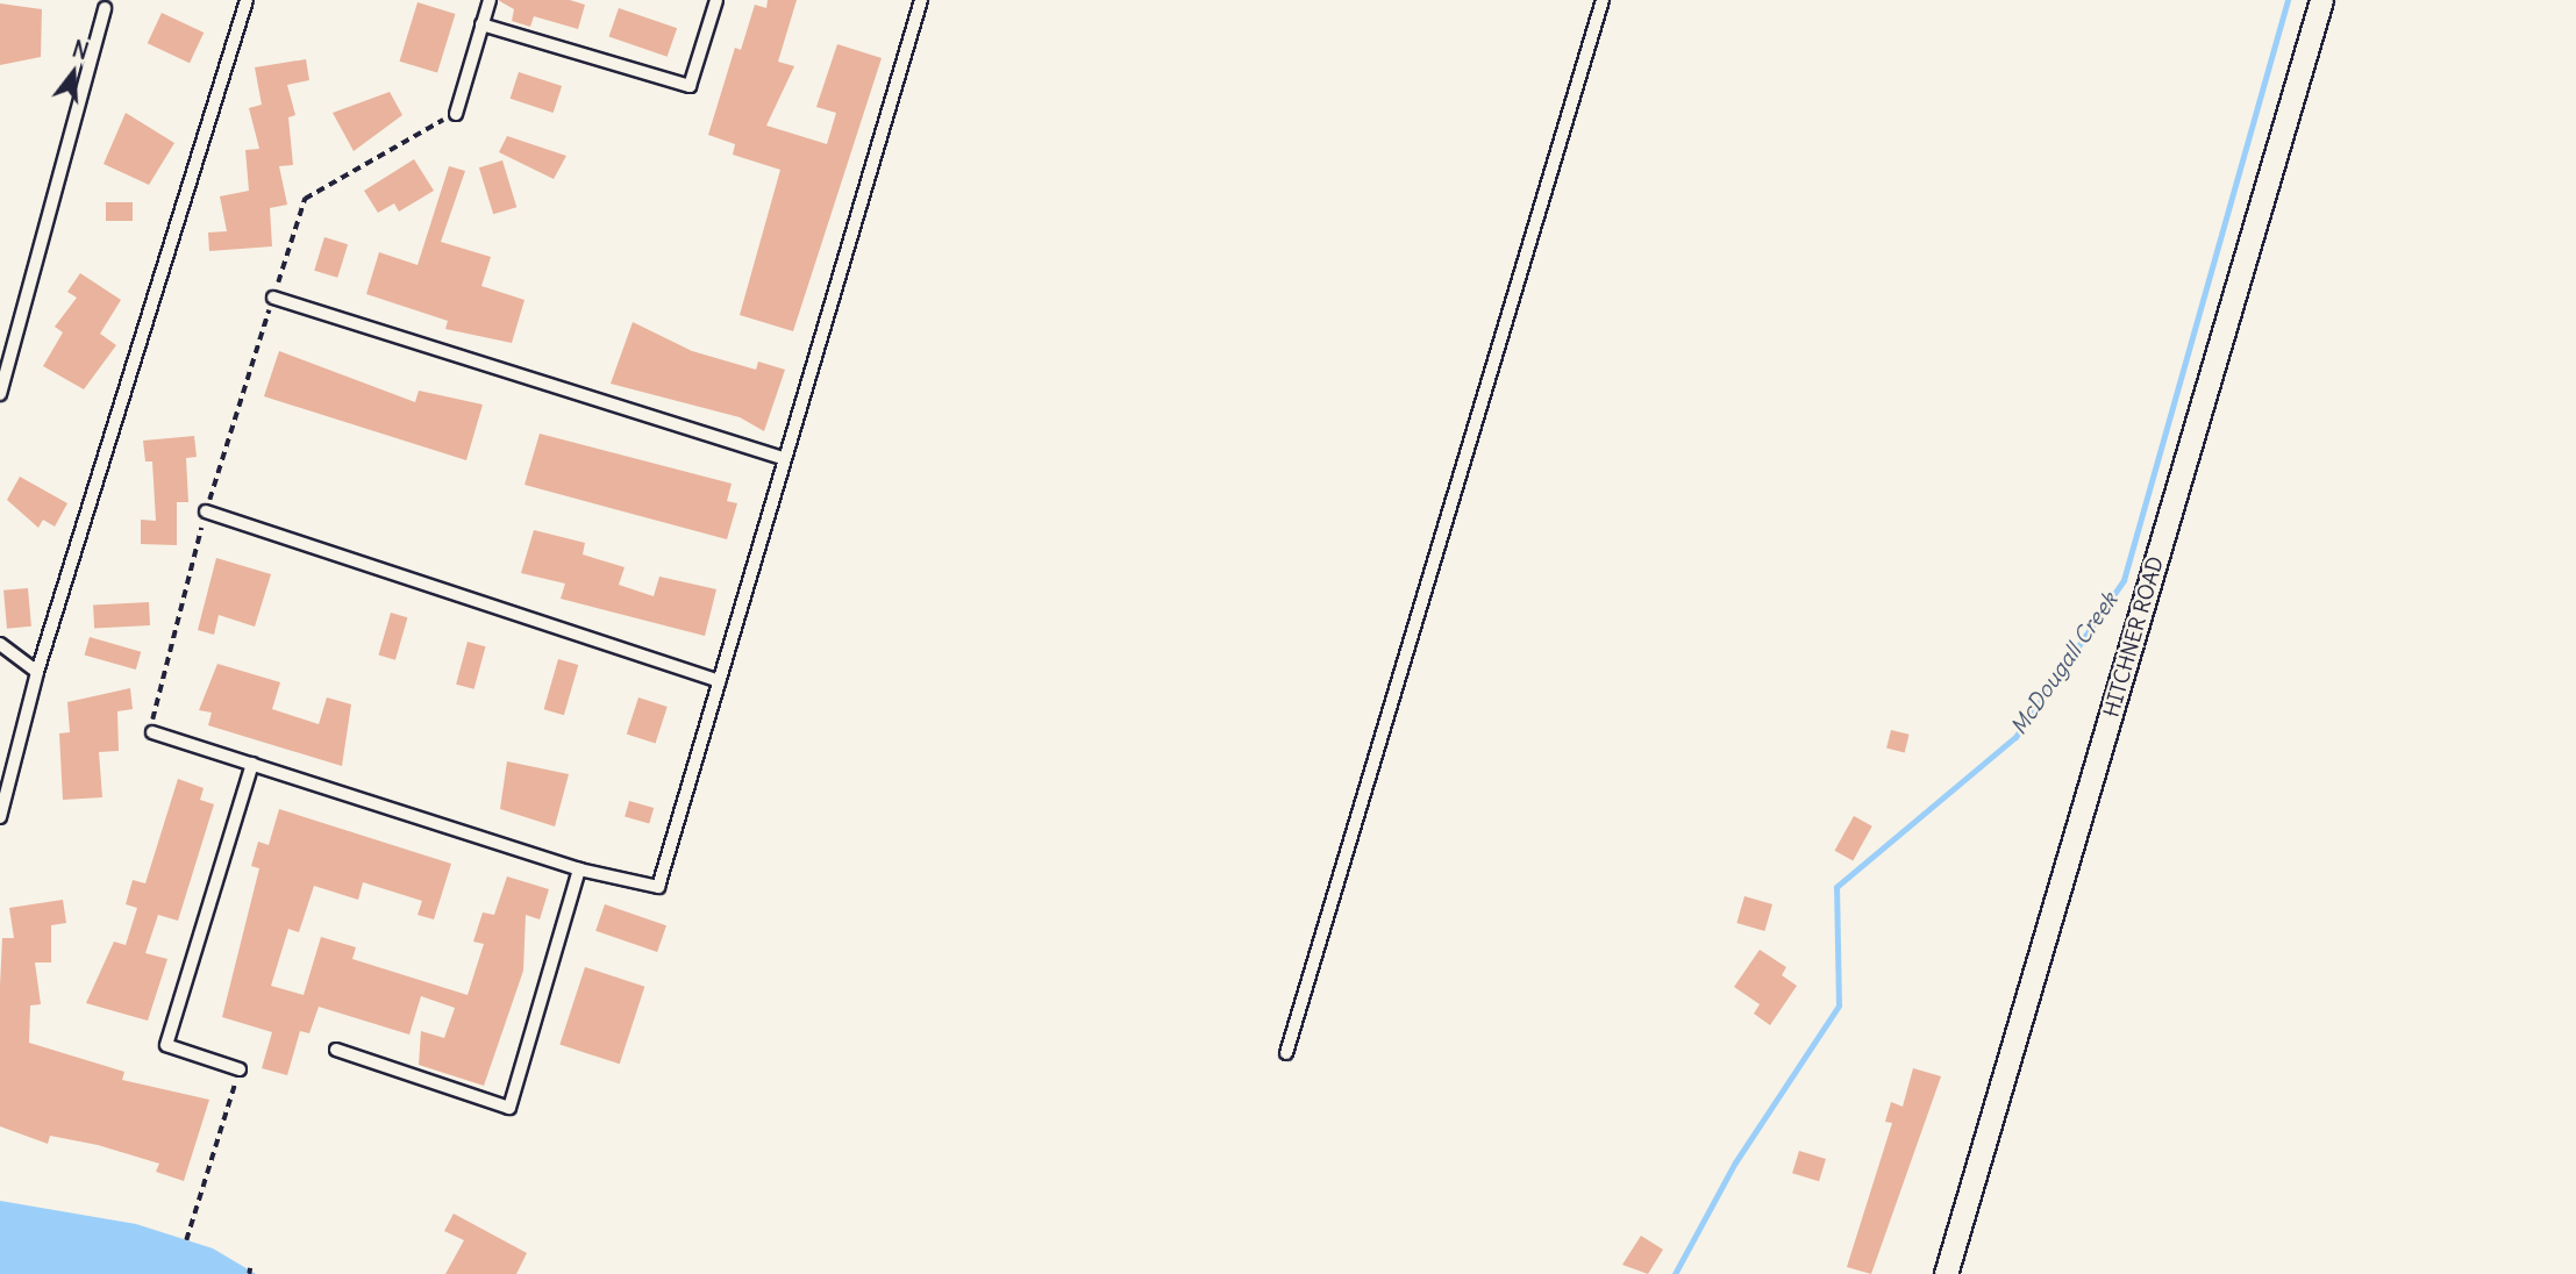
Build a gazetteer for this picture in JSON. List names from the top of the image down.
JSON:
{
  "streets": {
    "street": ["HITCHNER ROAD"]
  },
  "water": ["McDougall Creek"],
  "north": "top"
}
